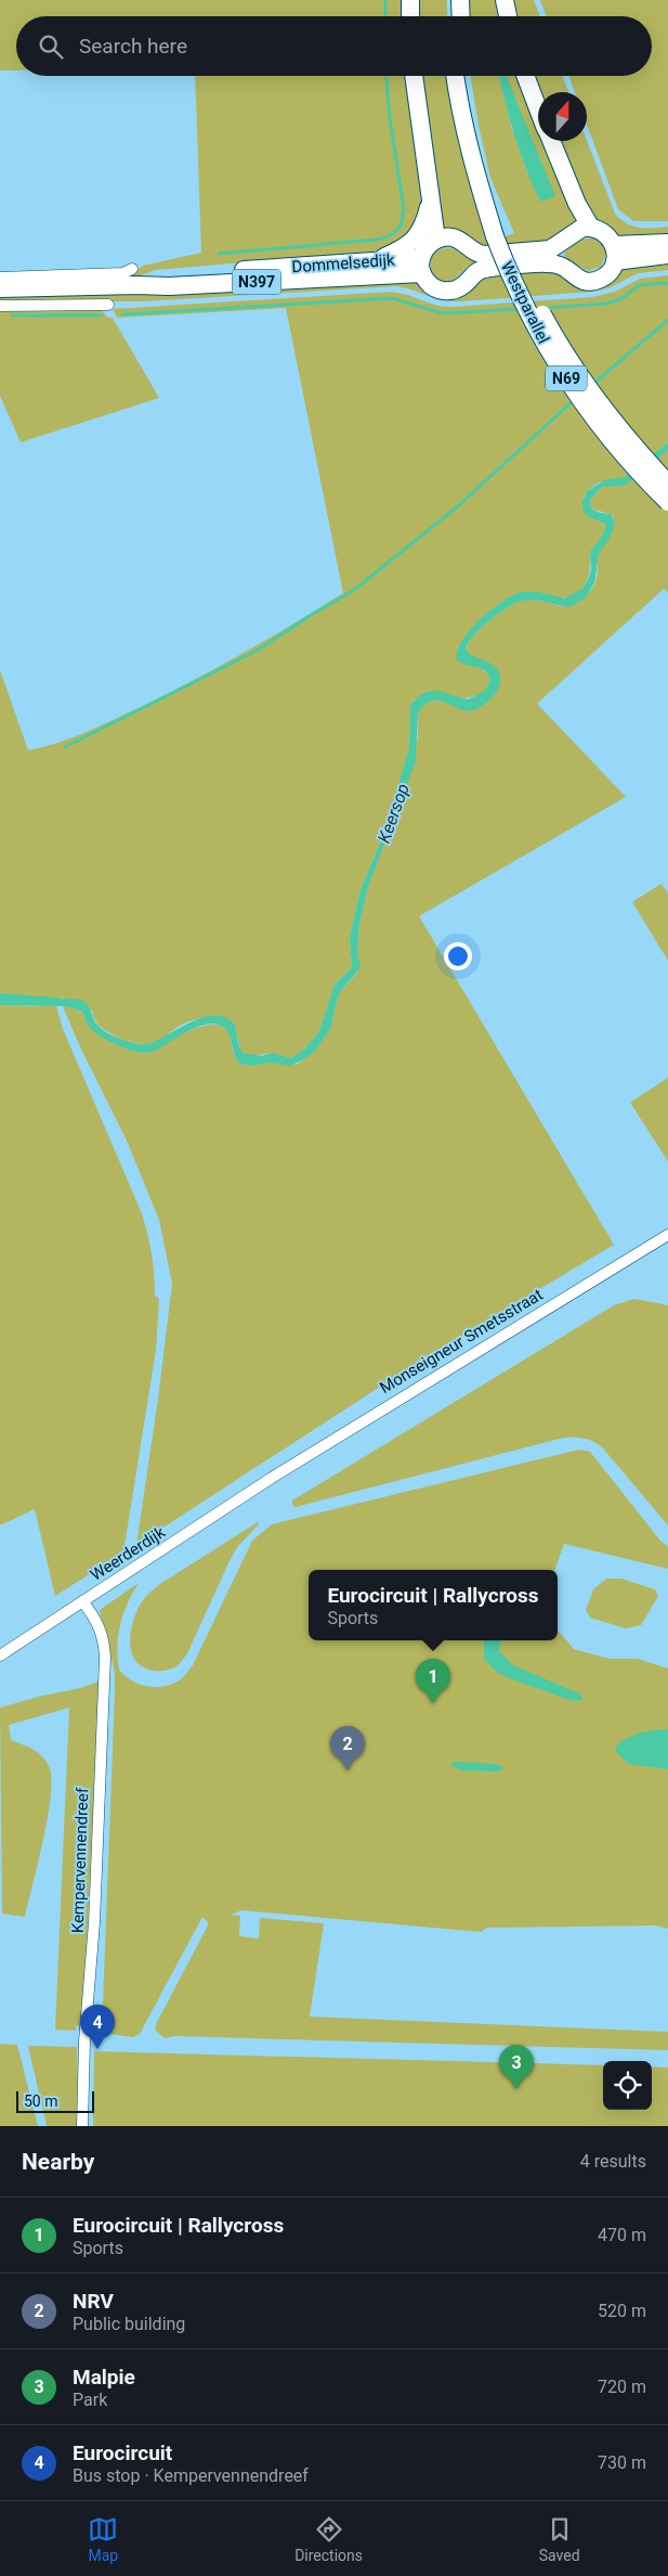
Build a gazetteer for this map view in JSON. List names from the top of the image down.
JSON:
{
  "streets": {
    "main road": [
      "Dommelsedijk",
      "N397",
      "Westparallel",
      "N69"
    ],
    "street": ["Monseigneur Smetsstraat", "Weerderdijk", "Kempervennendreef"]
  },
  "crossings": [
    ["Monseigneur Smetsstraat", "Weerderdijk"],
    ["Weerderdijk", "Kempervennendreef"]
  ],
  "water": ["Keersop"],
  "scale_bar": "50 m",
  "north": "top",
  "page": {
    "search": "Search here",
    "popup": ["Eurocircuit | Rallycross", "Sports"],
    "pins": [
      "1",
      "2",
      "4",
      "3"
    ],
    "scale": "50 m",
    "heading": ["Nearby", "4 results"],
    "list": [
      {
        "mark": "1",
        "name": "Eurocircuit | Rallycross",
        "note": "Sports",
        "value": "470 m"
      },
      {
        "mark": "2",
        "name": "NRV",
        "note": "Public building",
        "value": "520 m"
      },
      {
        "mark": "3",
        "name": "Malpie",
        "note": "Park",
        "value": "720 m"
      },
      {
        "mark": "4",
        "name": "Eurocircuit",
        "note": "Bus stop · Kempervennendreef",
        "value": "730 m"
      }
    ],
    "nav": ["Map", "Directions", "Saved"]
  }
}
